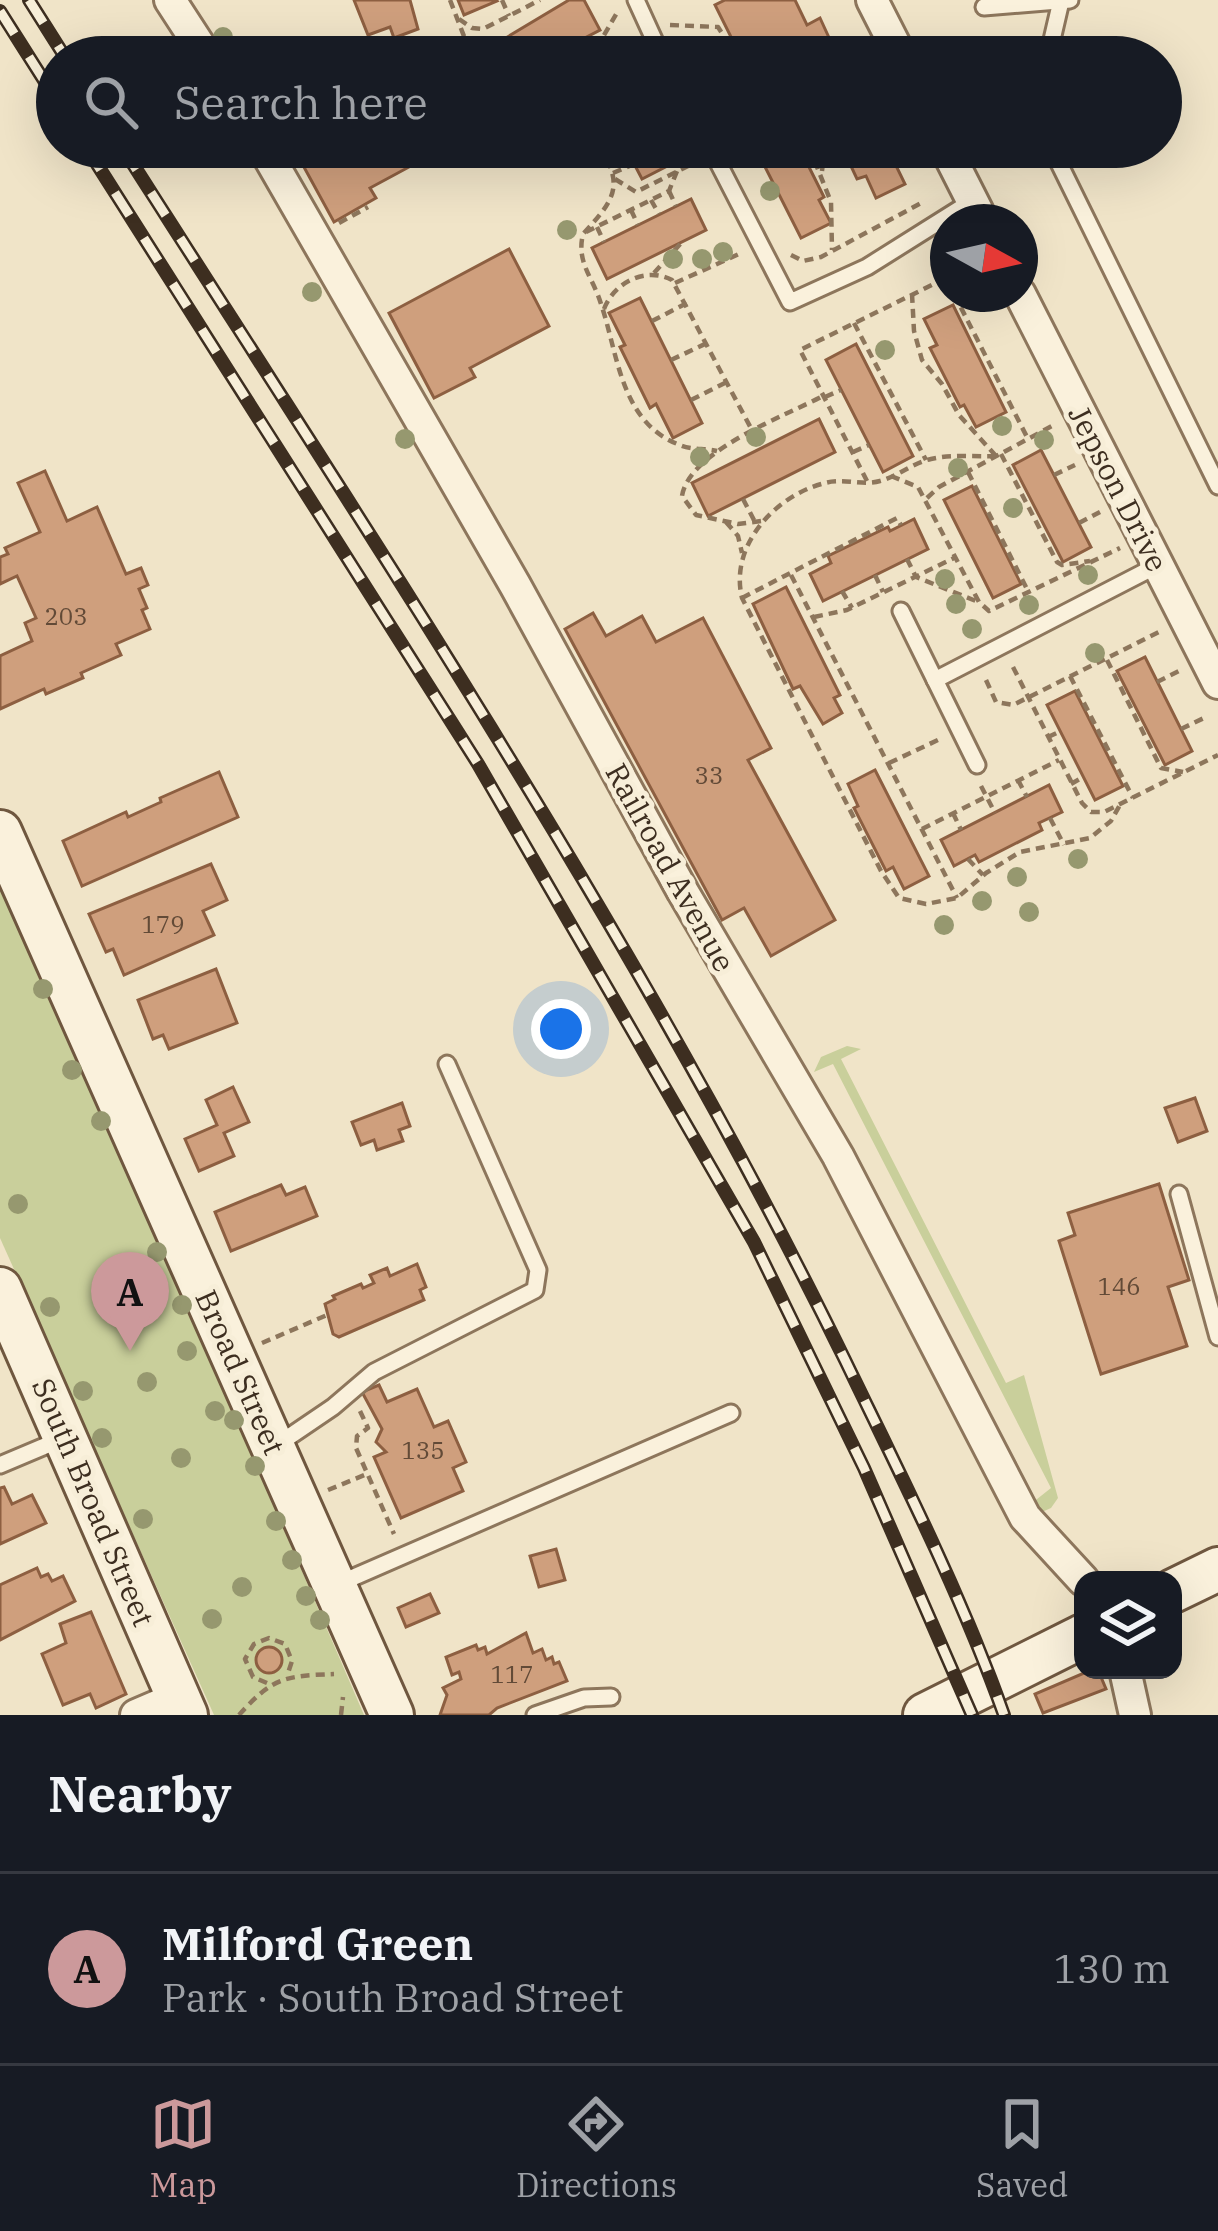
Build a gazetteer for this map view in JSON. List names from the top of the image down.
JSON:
{
  "streets": {
    "main road": ["Broad Street", "South Broad Street"],
    "street": ["Jepson Drive", "Railroad Avenue"]
  },
  "house_numbers": [
    "203",
    "33",
    "179",
    "146",
    "135",
    "117"
  ],
  "north": "right",
  "page": {
    "search": "Search here",
    "pins": "A",
    "heading": "Nearby",
    "list": [
      {
        "mark": "A",
        "name": "Milford Green",
        "note": "Park · South Broad Street",
        "value": "130 m"
      }
    ],
    "nav": ["Map", "Directions", "Saved"]
  }
}
